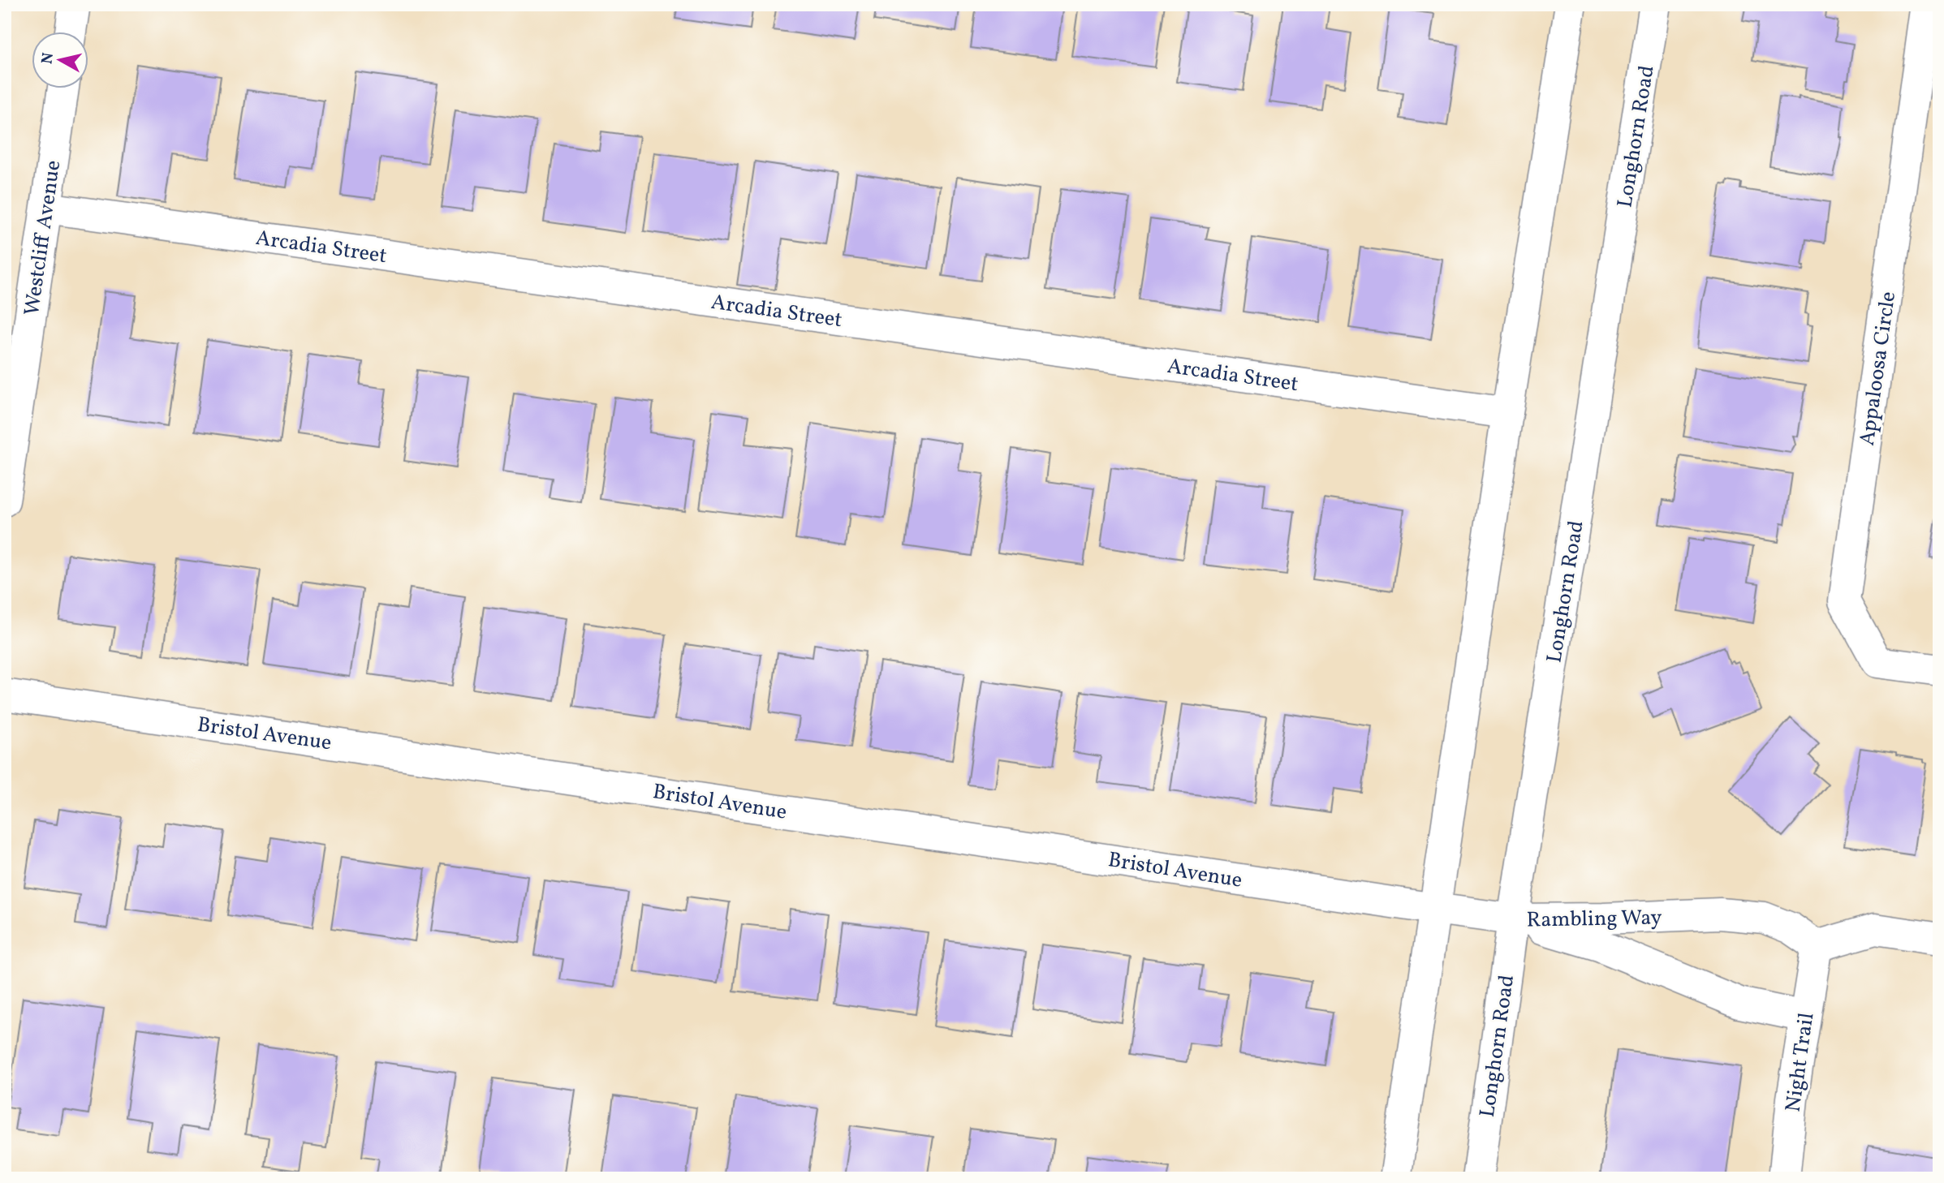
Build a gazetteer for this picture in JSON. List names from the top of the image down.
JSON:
{
  "streets": {
    "street": [
      "Longhorn Road",
      "Westcliff Avenue",
      "Arcadia Street",
      "Appaloosa Circle",
      "Bristol Avenue",
      "Rambling Way",
      "Night Trail"
    ]
  },
  "crossings": [
    ["Longhorn Road", "Bristol Avenue"],
    ["Longhorn Road", "Rambling Way"],
    ["Westcliff Avenue", "Arcadia Street"],
    ["Bristol Avenue", "Rambling Way"],
    ["Rambling Way", "Night Trail"]
  ],
  "north": "left"
}
